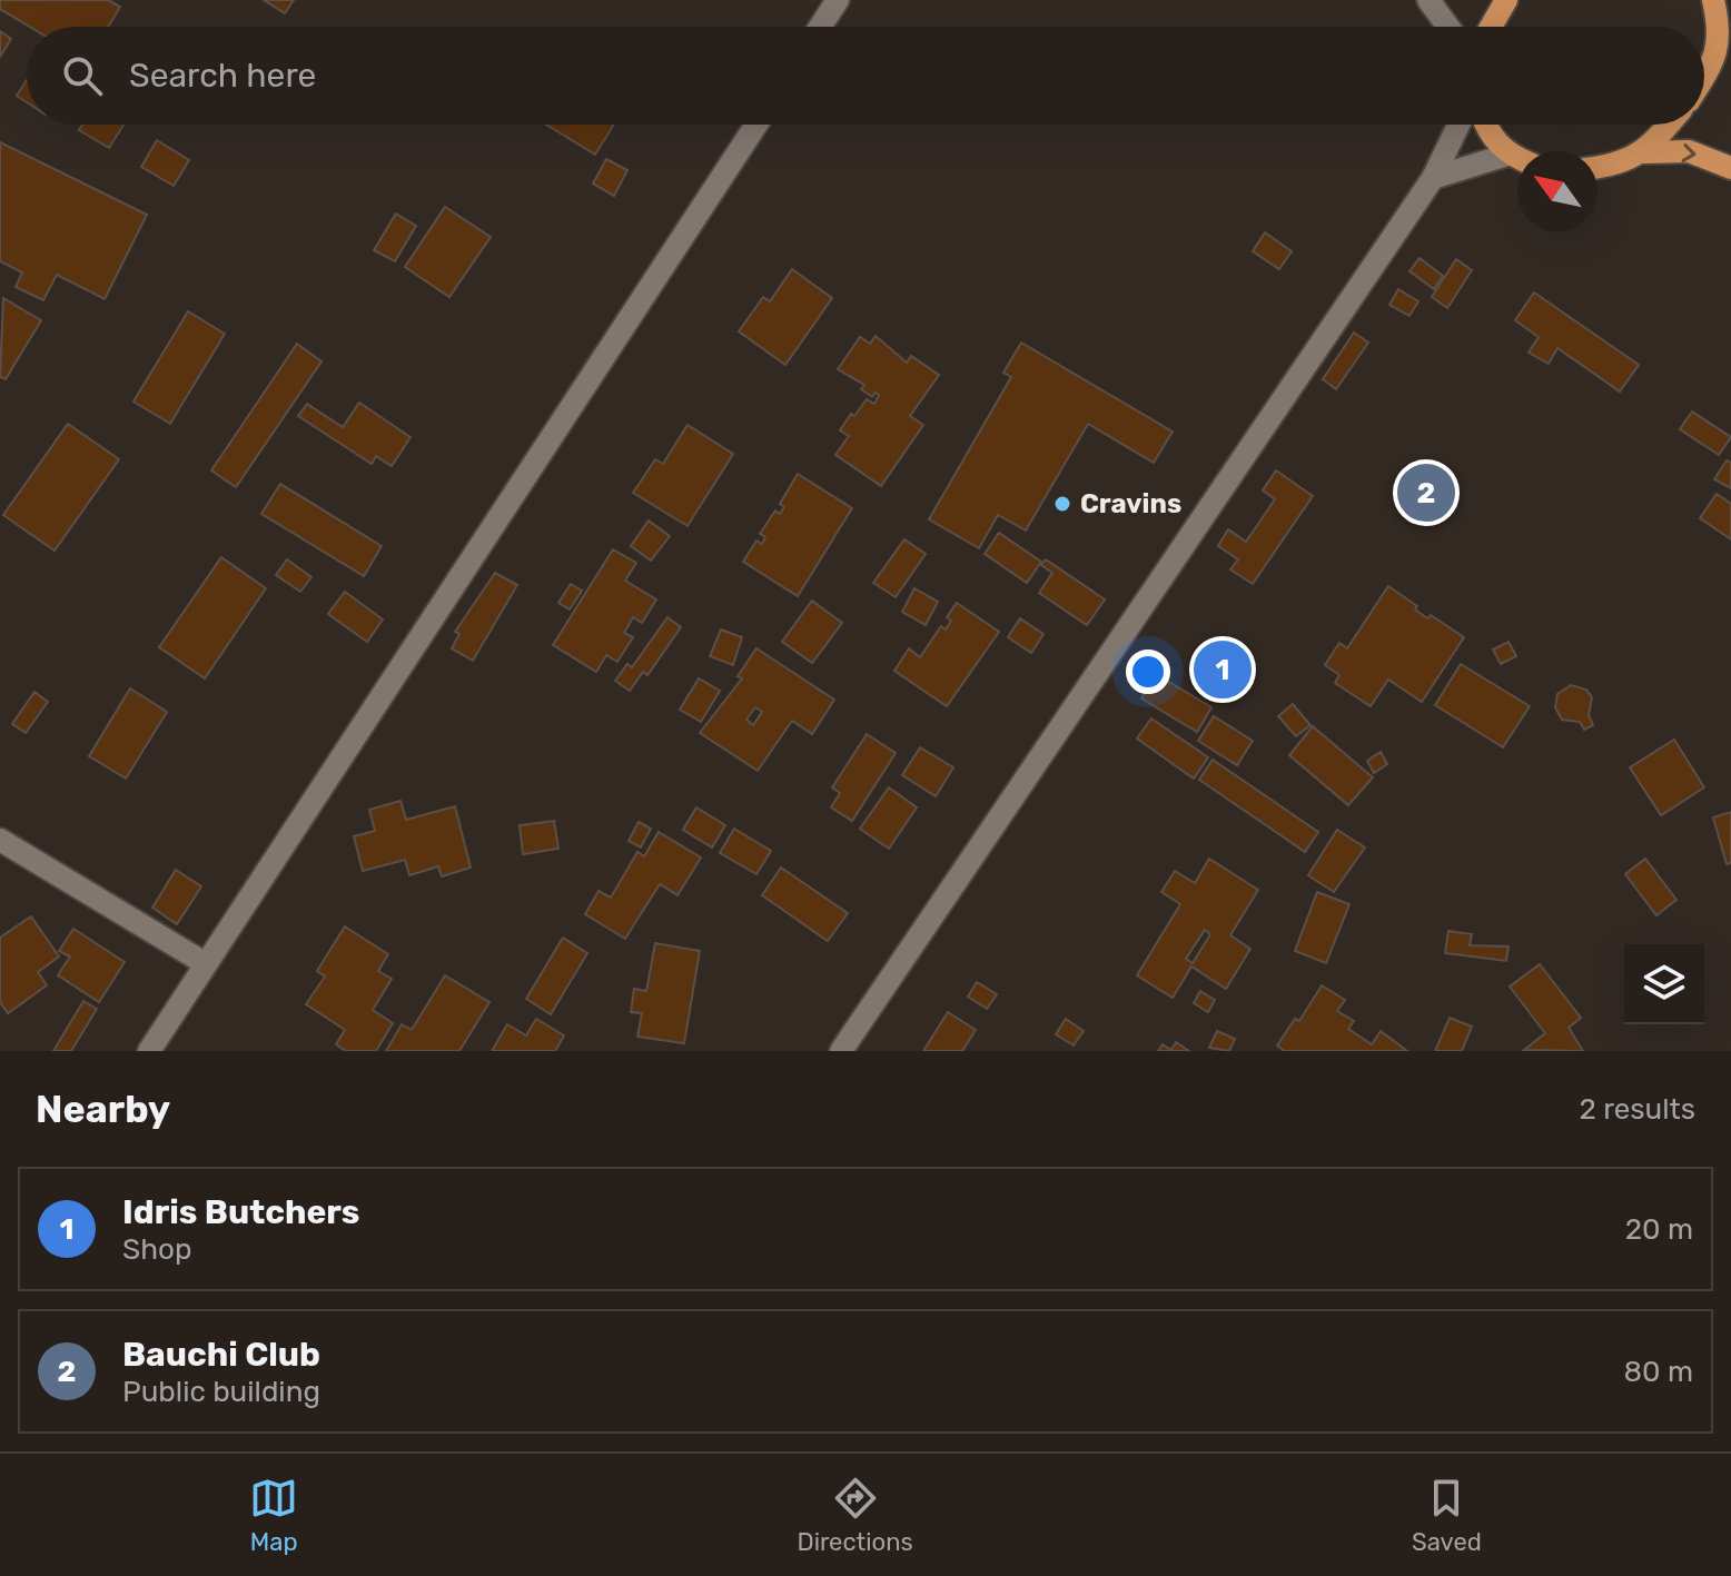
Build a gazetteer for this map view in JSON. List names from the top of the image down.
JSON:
{
  "places": ["Cravins"],
  "north": "top left",
  "page": {
    "search": "Search here",
    "pins": ["2", "1"],
    "heading": ["Nearby", "2 results"],
    "list": [
      {
        "mark": "1",
        "name": "Idris Butchers",
        "note": "Shop",
        "value": "20 m"
      },
      {
        "mark": "2",
        "name": "Bauchi Club",
        "note": "Public building",
        "value": "80 m"
      }
    ],
    "nav": ["Map", "Directions", "Saved"]
  }
}
